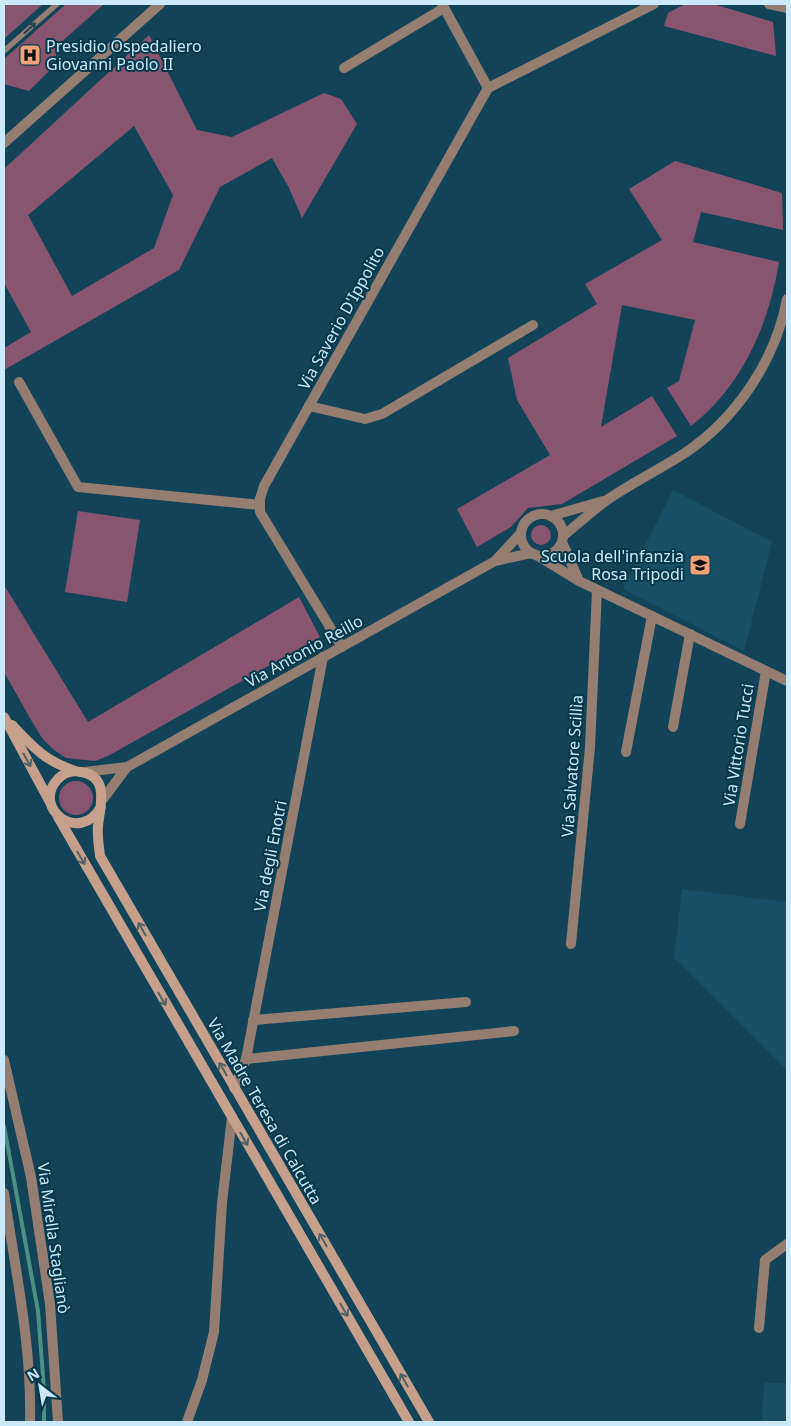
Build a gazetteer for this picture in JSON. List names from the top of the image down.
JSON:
{
  "streets": {
    "main road": ["Via Antonio Reillo", "Via Madre Teresa di Calcutta"],
    "street": [
      "Via Saverio D'Ippolito",
      "Via Vittorio Tucci",
      "Via Salvatore Scillìa",
      "Via degli Enotri",
      "Via Mirella Staglianò"
    ]
  },
  "crossings": [
    ["Via Antonio Reillo", "Via degli Enotri"],
    ["Via Antonio Reillo", "Via Madre Teresa di Calcutta"],
    ["Via degli Enotri", "Via Madre Teresa di Calcutta"]
  ],
  "places": {
    "hospital": ["Presidio Ospedaliero Giovanni Paolo II"],
    "school or university": ["Scuola dell'infanzia Rosa Tripodi"]
  },
  "north": "top left"
}
